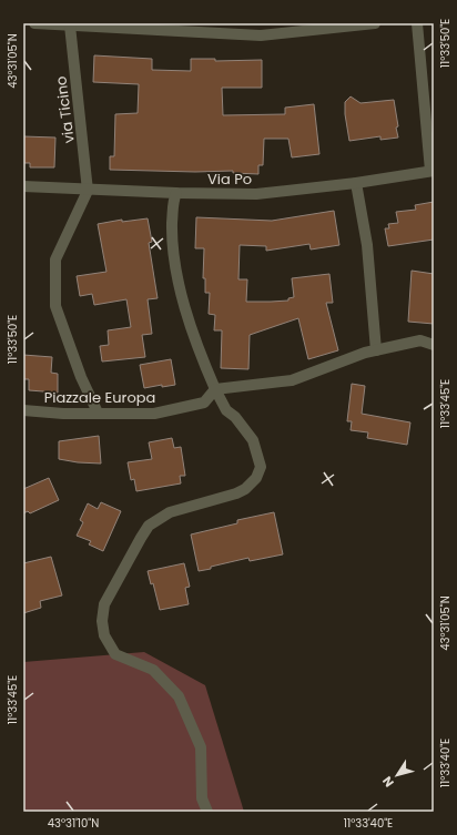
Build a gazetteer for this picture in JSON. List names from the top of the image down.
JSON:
{
  "streets": {
    "street": ["via Ticino", "Via Po", "Piazzale Europa"]
  },
  "crossings": [
    ["via Ticino", "Via Po"]
  ],
  "north": "bottom left",
  "coordinates": [
    "11°33'50\"E",
    "43°31'05\"N",
    "11°33'45\"E",
    "11°33'40\"E",
    "43°31'10\"N"
  ]
}
